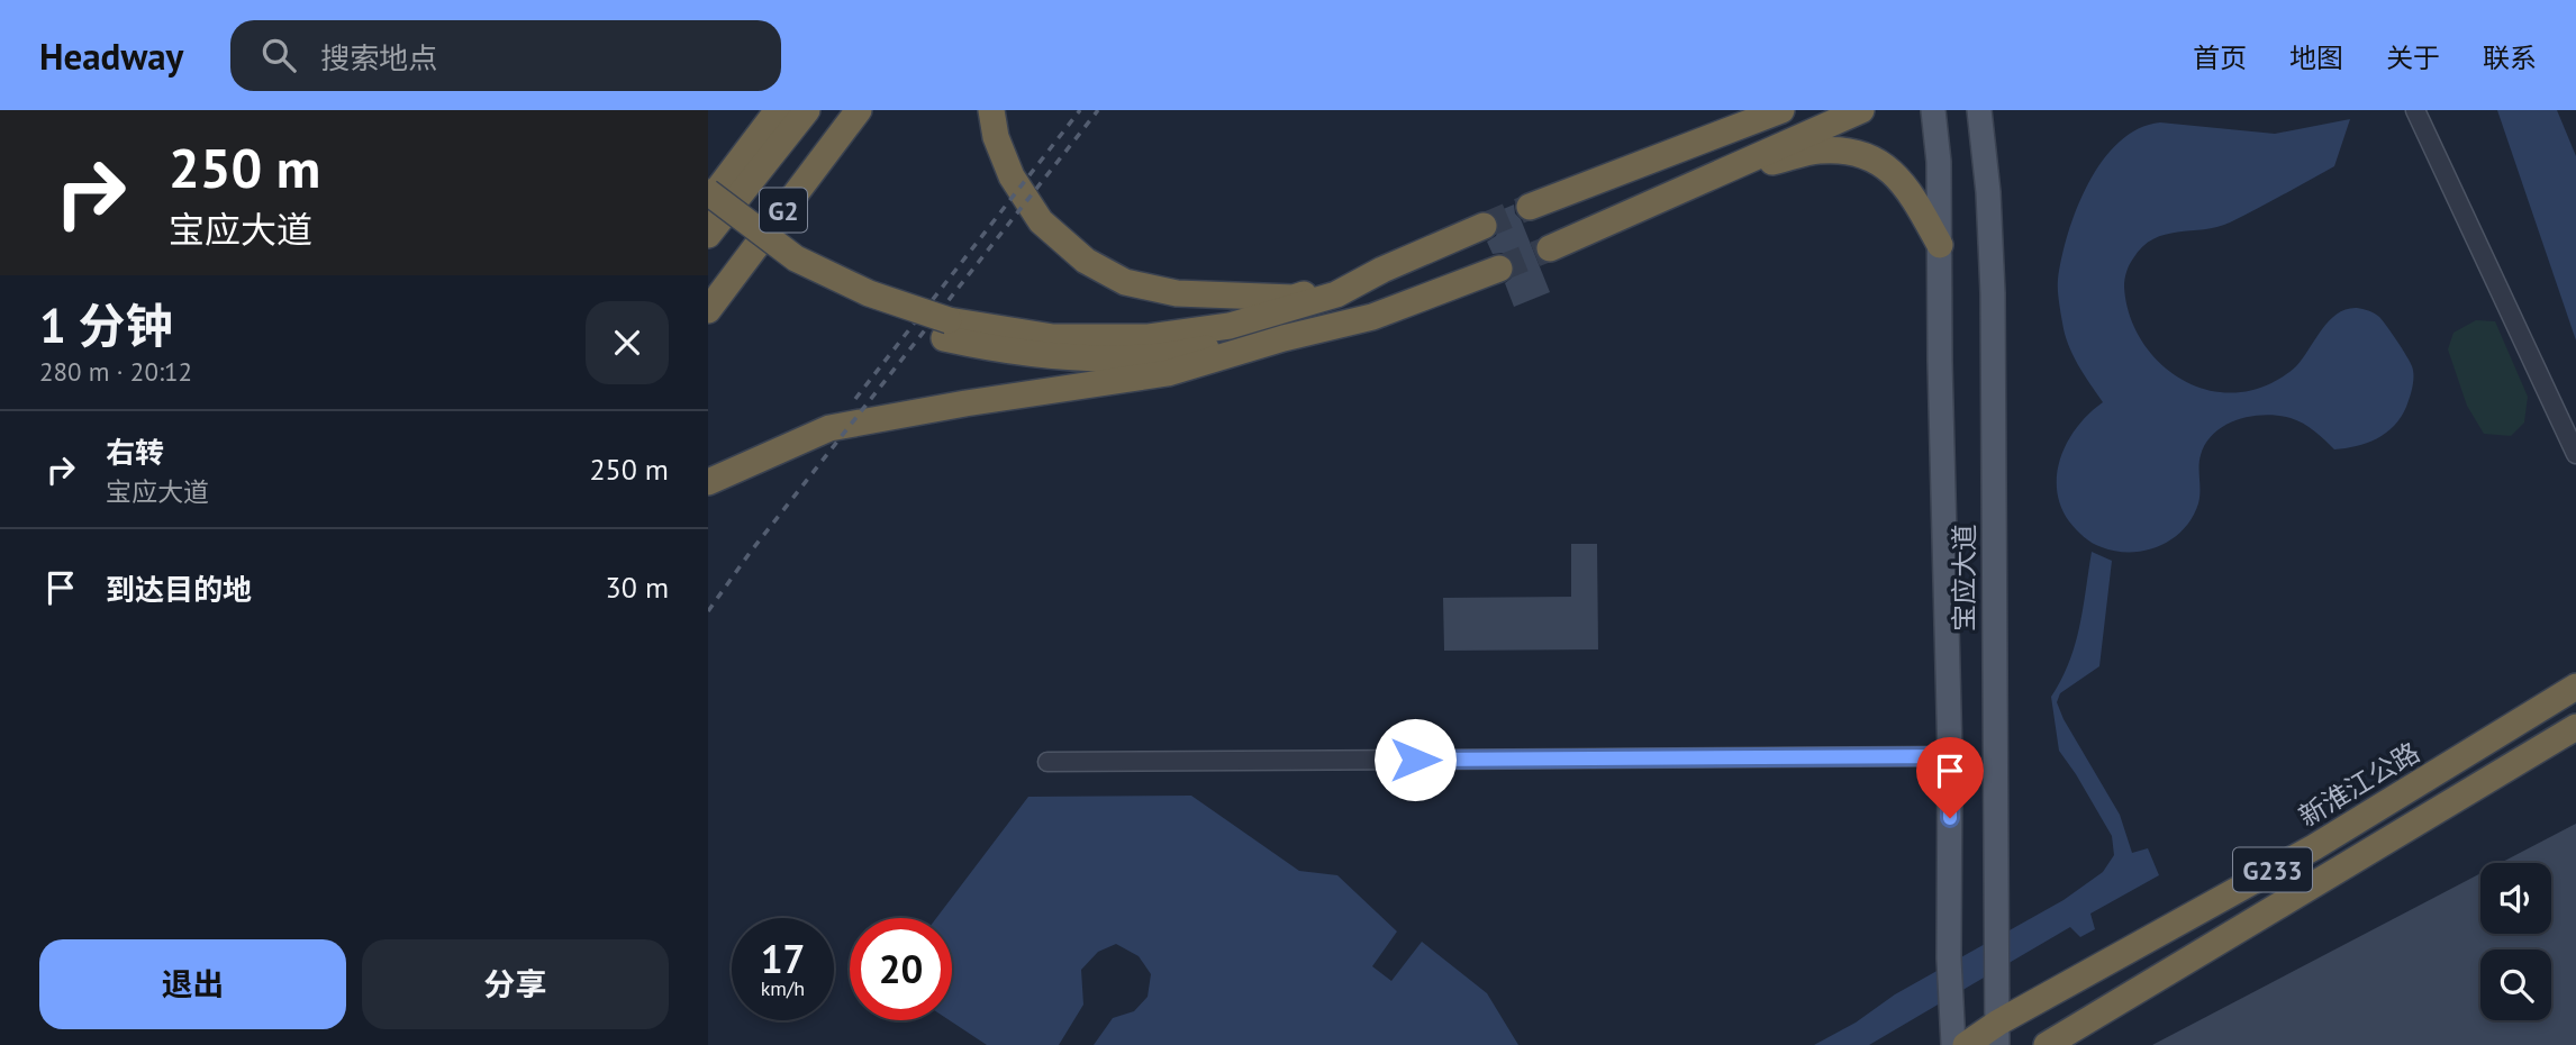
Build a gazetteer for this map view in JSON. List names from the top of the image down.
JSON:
{
  "streets": {
    "highway": ["G2", "新淮江公路", "G233"],
    "main road": ["宝应大道"]
  },
  "crossings": [
    ["宝应大道", "新淮江公路"]
  ],
  "page": {
    "header": "Headway",
    "search": "搜索地点",
    "nav": [
      "首页",
      "地图",
      "关于",
      "联系"
    ],
    "turn": ["250 m", "宝应大道"],
    "heading": ["1 分钟", "280 m · 20:12"],
    "list": [
      {
        "name": "右转",
        "note": "宝应大道",
        "value": "250 m"
      },
      {
        "name": "到达目的地",
        "value": "30 m"
      }
    ],
    "speed": "17 km/h",
    "limit": "20",
    "buttons": ["退出", "分享"]
  }
}
